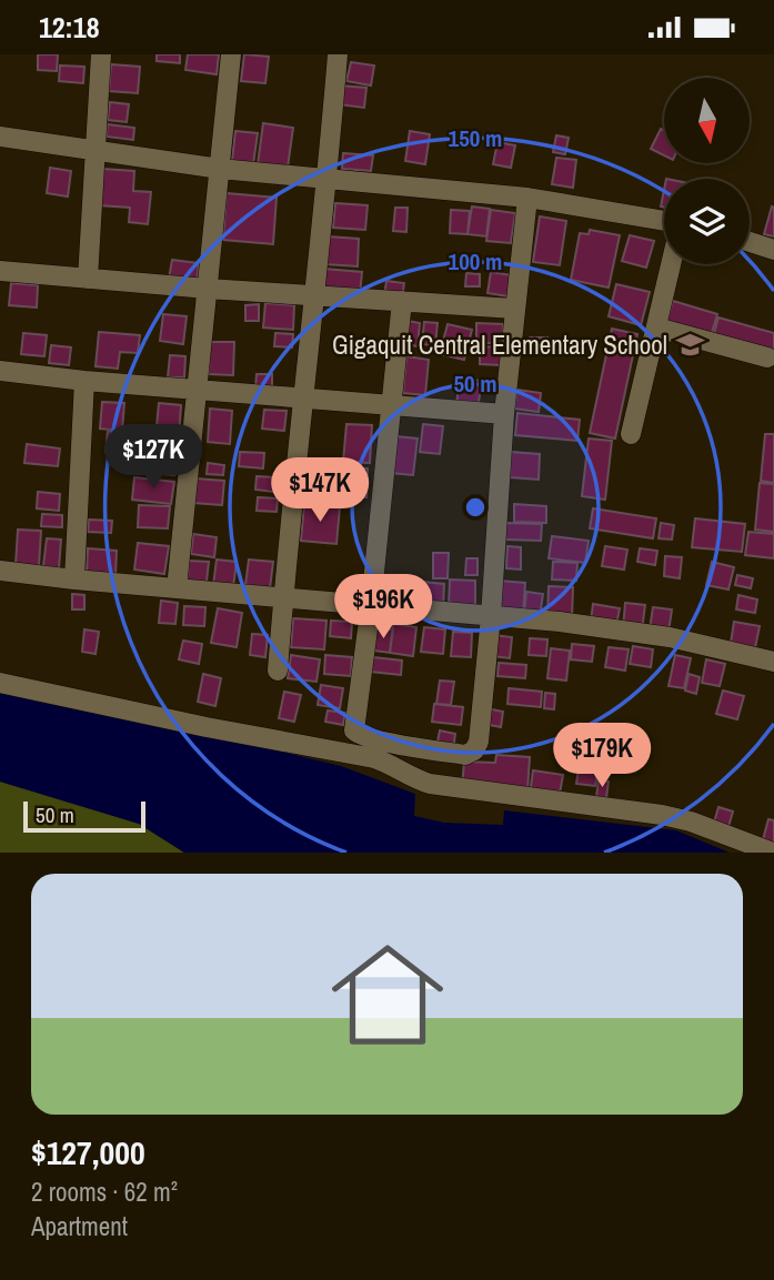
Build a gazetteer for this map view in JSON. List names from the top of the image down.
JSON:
{
  "places": {
    "school or university": ["Gigaquit Central Elementary School"]
  },
  "scale_bar": "50 m",
  "north": "bottom",
  "page": {
    "status": "12:18",
    "price": [
      "$127K",
      "$147K",
      "$196K",
      "$179K"
    ],
    "scale": "50 m",
    "list": [
      {
        "name": "$127,000",
        "note": "2 rooms · 62 m² · Apartment"
      }
    ]
  },
  "rings": ["150 m", "100 m", "50 m"]
}
